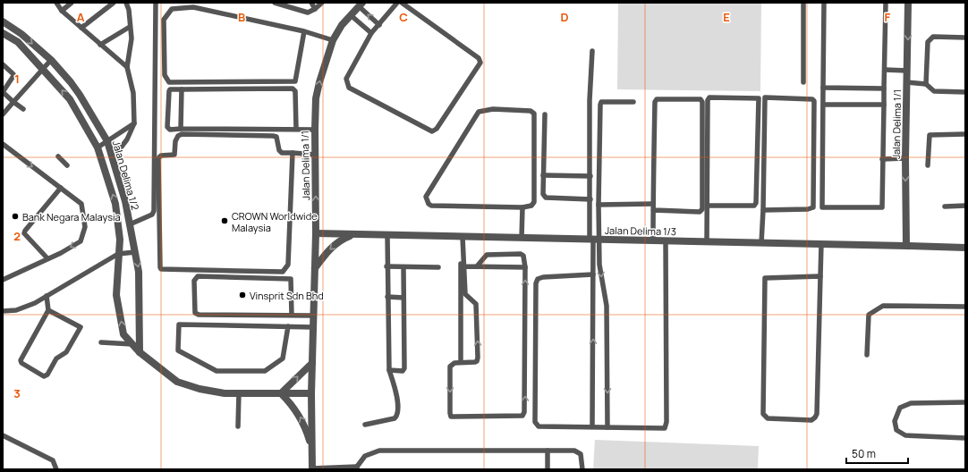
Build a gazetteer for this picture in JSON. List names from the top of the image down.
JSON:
{
  "streets": {
    "street": ["Jalan Delima 1/1", "Jalan Delima 1/2", "Jalan Delima 1/3"]
  },
  "crossings": [
    ["Jalan Delima 1/1", "Jalan Delima 1/2"],
    ["Jalan Delima 1/1", "Jalan Delima 1/3"]
  ],
  "places": ["Bank Negara Malaysia", "CROWN Worldwide Malaysia", "Vinsprit Sdn Bhd"],
  "scale_bar": "50 m",
  "grid": {
    "columns": [
      "A",
      "B",
      "C",
      "D",
      "E",
      "F"
    ],
    "rows": ["1", "2", "3"]
  }
}
